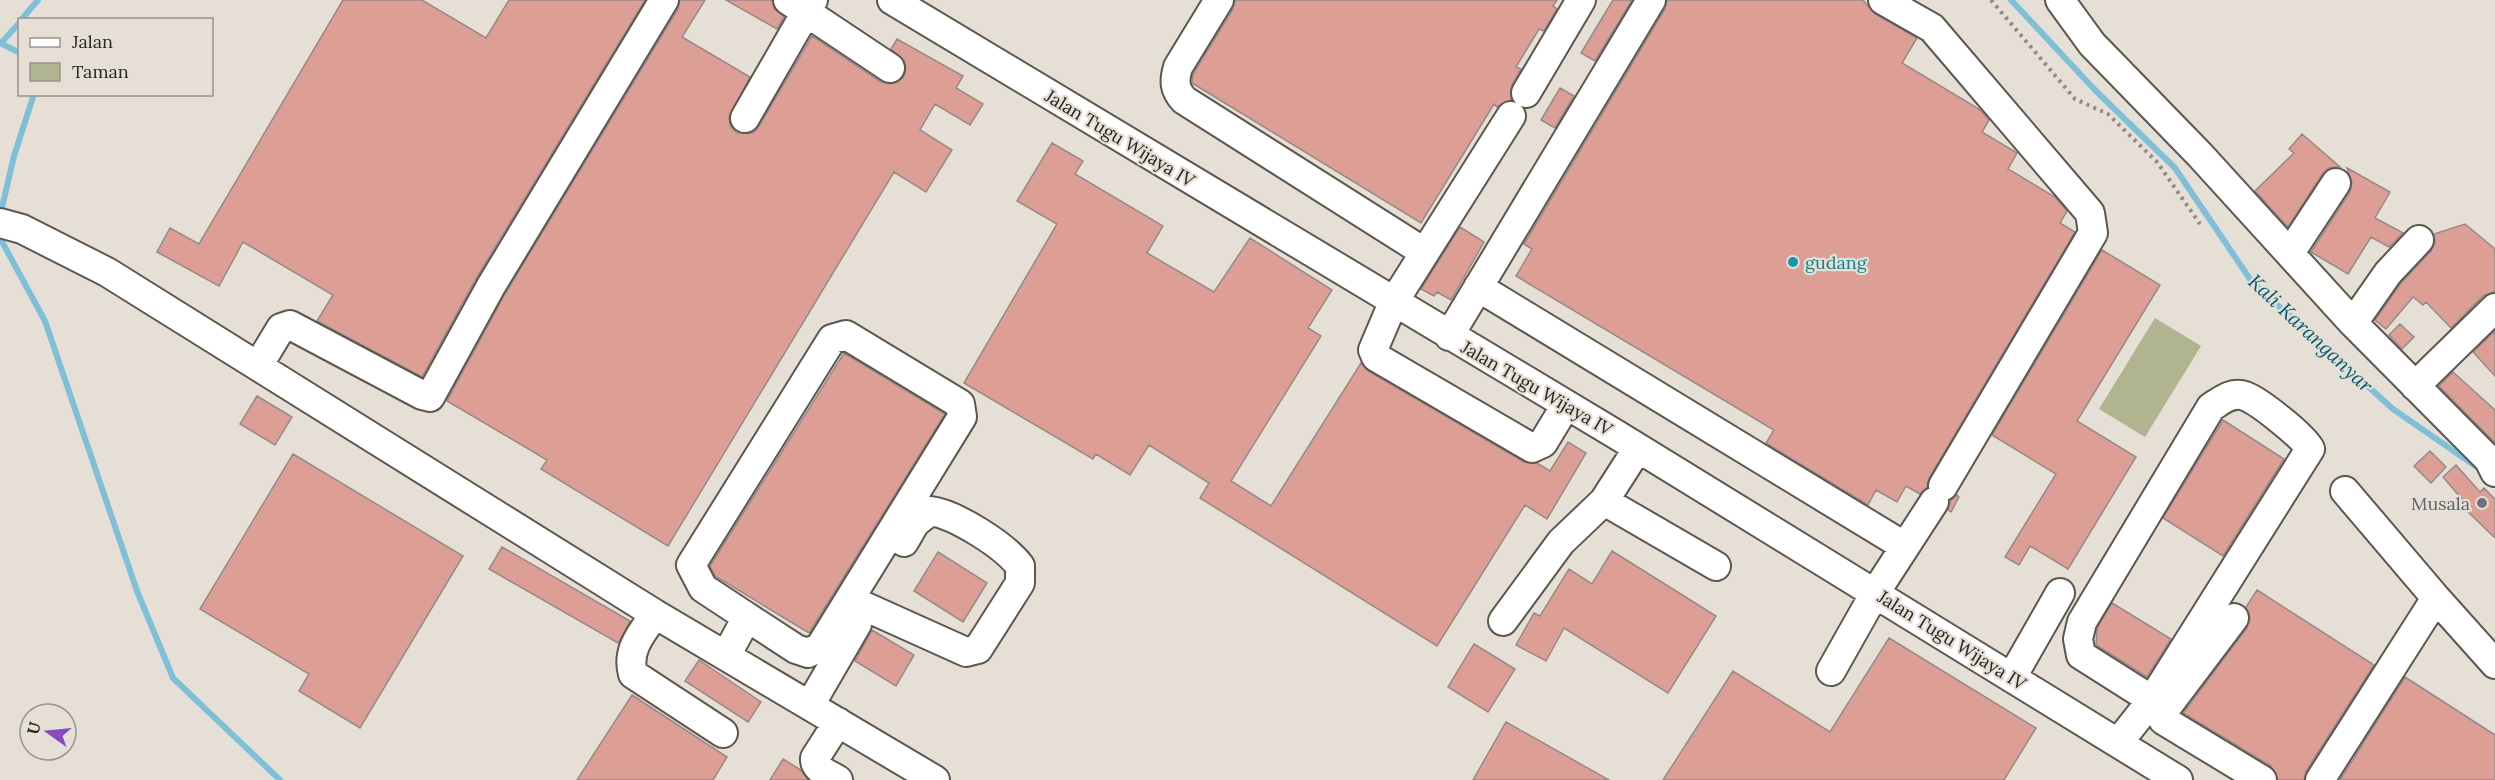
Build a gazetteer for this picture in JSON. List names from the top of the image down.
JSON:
{
  "streets": {
    "street": ["Jalan Tugu Wijaya IV"]
  },
  "water": ["Kali Karanganyar"],
  "places": ["gudang", "Musala"],
  "legend": ["Jalan", "Taman"],
  "north": "left"
}
